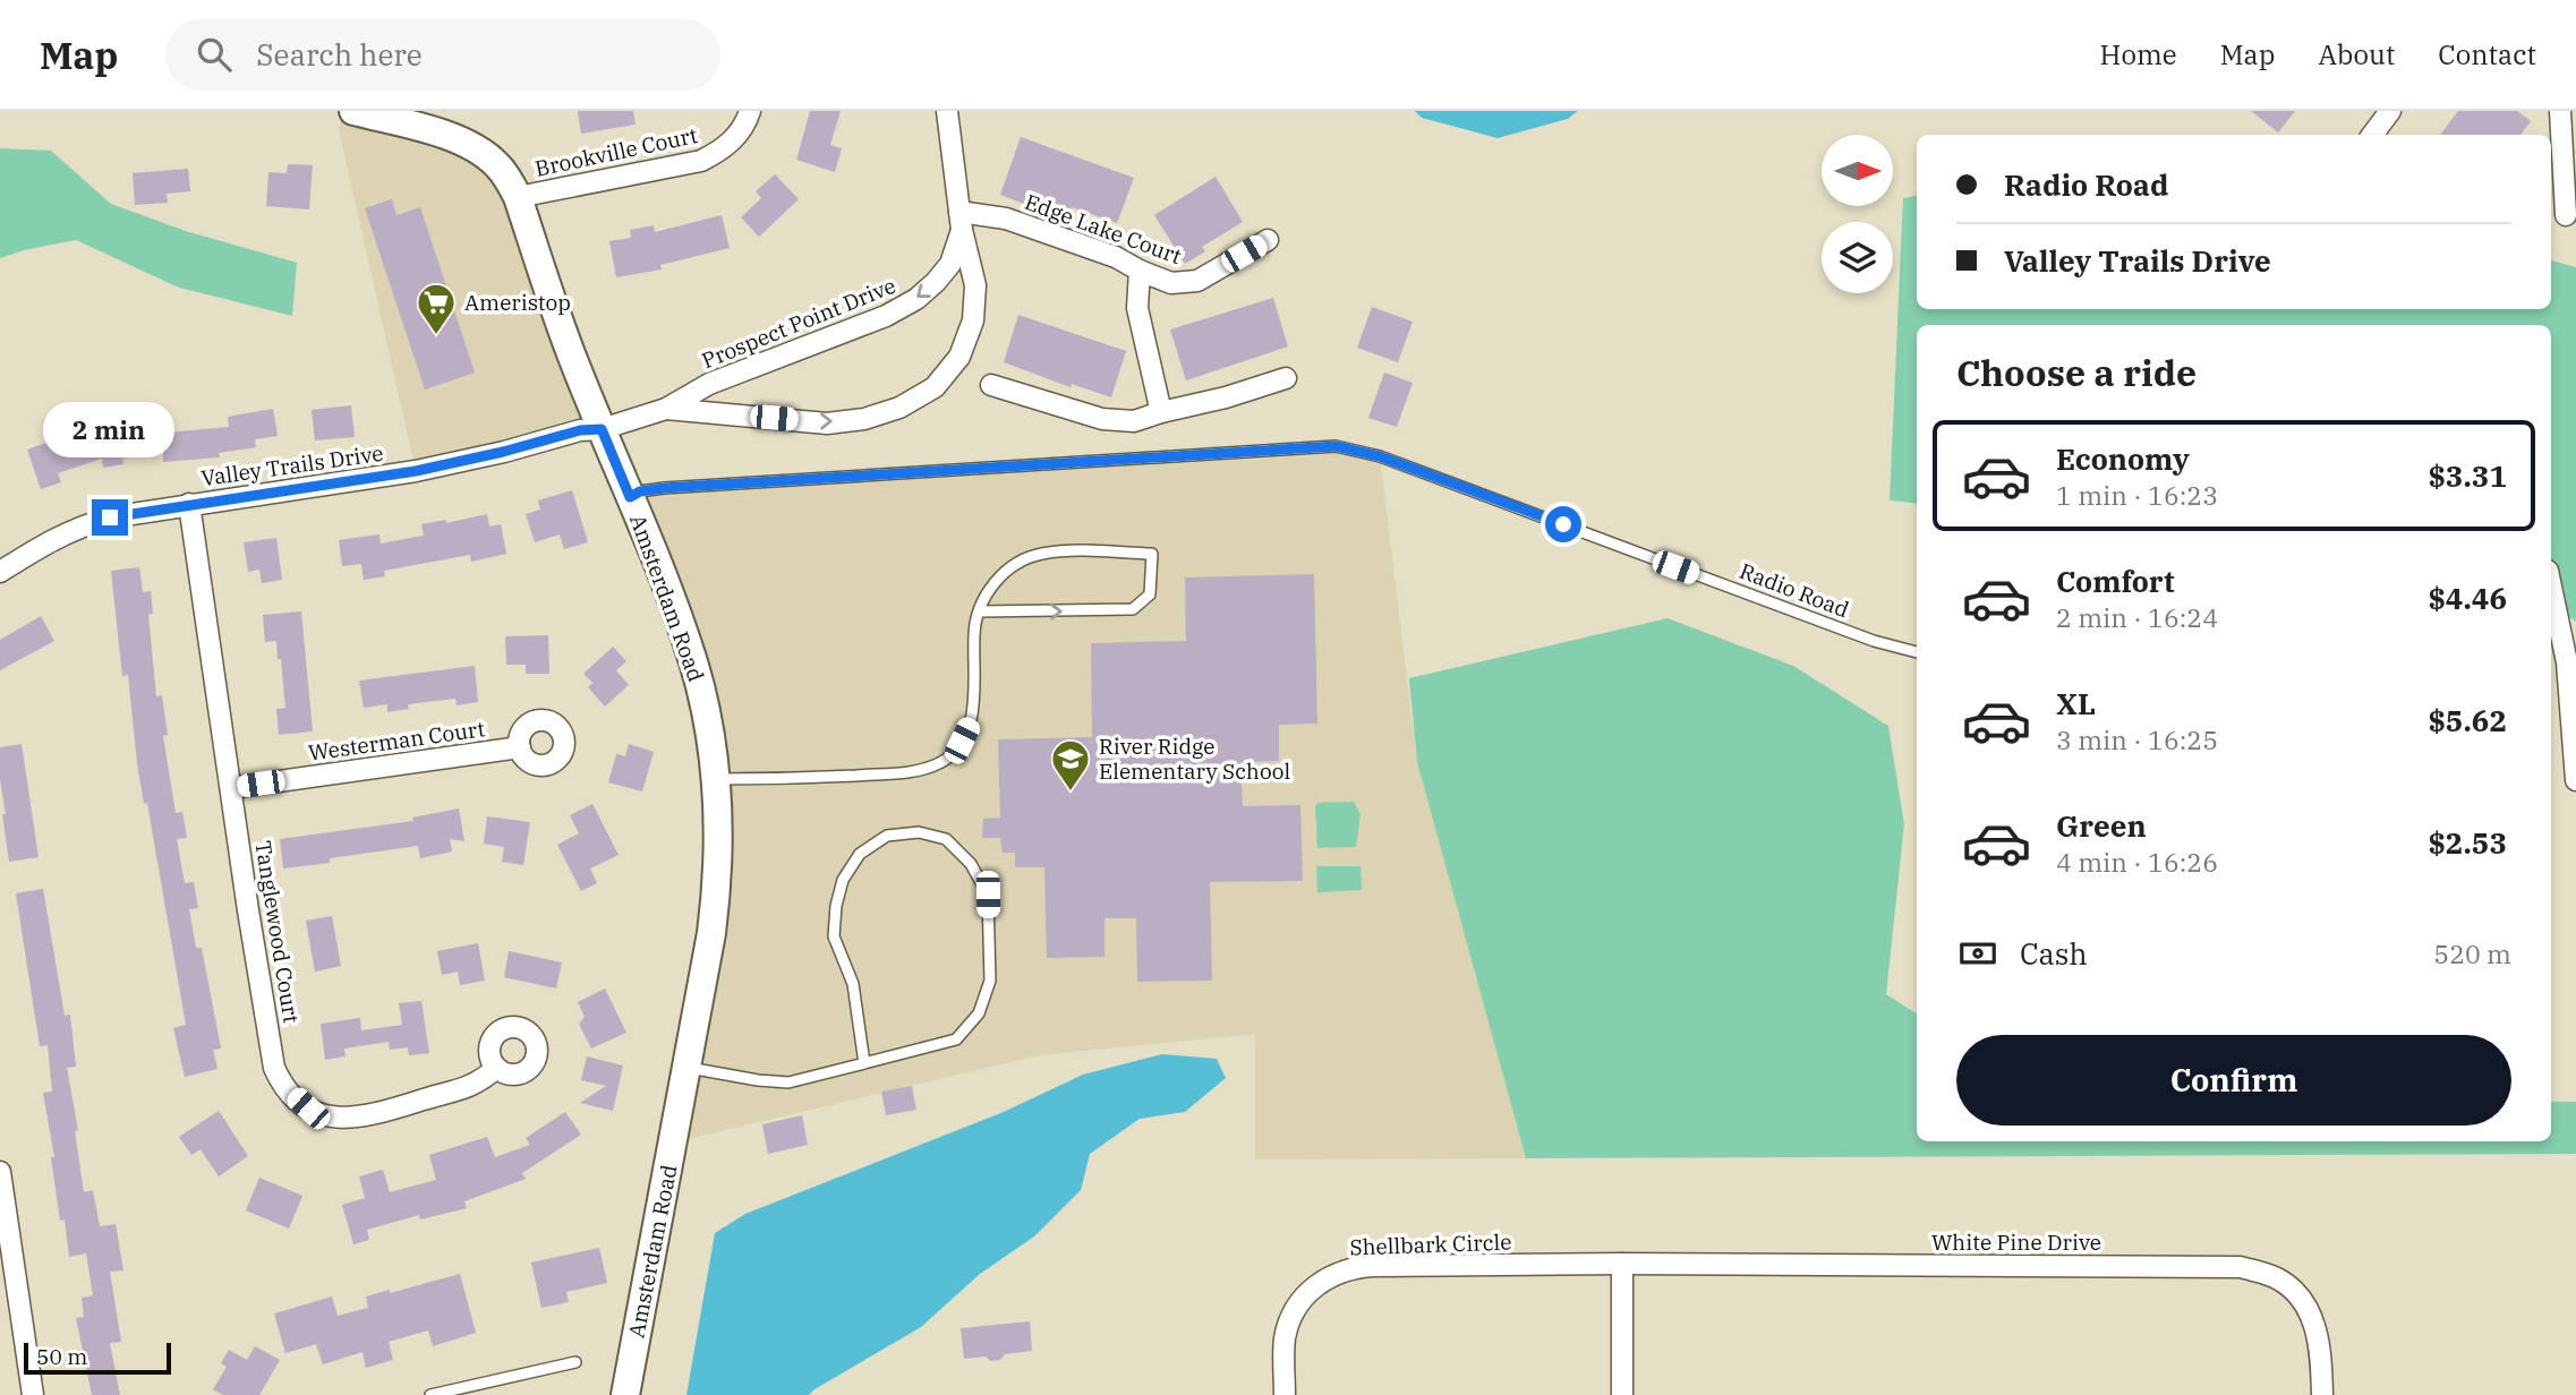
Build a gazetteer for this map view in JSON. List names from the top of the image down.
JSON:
{
  "streets": {
    "main road": ["Amsterdam Road"],
    "street": [
      "Brookville Court",
      "Edge Lake Court",
      "Prospect Point Drive",
      "Valley Trails Drive",
      "Westerman Court",
      "Tanglewood Court",
      "White Pine Drive",
      "Shellbark Circle"
    ],
    "lane": ["Radio Road"]
  },
  "crossings": [
    ["Brookville Court", "Amsterdam Road"],
    ["Edge Lake Court", "Prospect Point Drive"],
    ["Prospect Point Drive", "Valley Trails Drive"],
    ["Prospect Point Drive", "Amsterdam Road"],
    ["Valley Trails Drive", "Amsterdam Road"],
    ["Valley Trails Drive", "Tanglewood Court"],
    ["Radio Road", "Amsterdam Road"],
    ["Westerman Court", "Tanglewood Court"],
    ["White Pine Drive", "Shellbark Circle"]
  ],
  "places": {
    "supermarket": ["Ameristop"],
    "school or university": ["River Ridge Elementary School"]
  },
  "scale_bar": "50 m",
  "north": "right",
  "page": {
    "header": "Map",
    "search": "Search here",
    "nav": [
      "Home",
      "Map",
      "About",
      "Contact"
    ],
    "banner": ["Radio Road", "Valley Trails Drive"],
    "heading": "Choose a ride",
    "bubble": "2 min",
    "list": [
      {
        "name": "Economy",
        "note": "1 min · 16:23",
        "value": "$3.31"
      },
      {
        "name": "Comfort",
        "note": "2 min · 16:24",
        "value": "$4.46"
      },
      {
        "name": "XL",
        "note": "3 min · 16:25",
        "value": "$5.62"
      },
      {
        "name": "Green",
        "note": "4 min · 16:26",
        "value": "$2.53"
      }
    ],
    "pay": ["Cash", "520 m"],
    "buttons": "Confirm",
    "scale": "50 m"
  }
}
